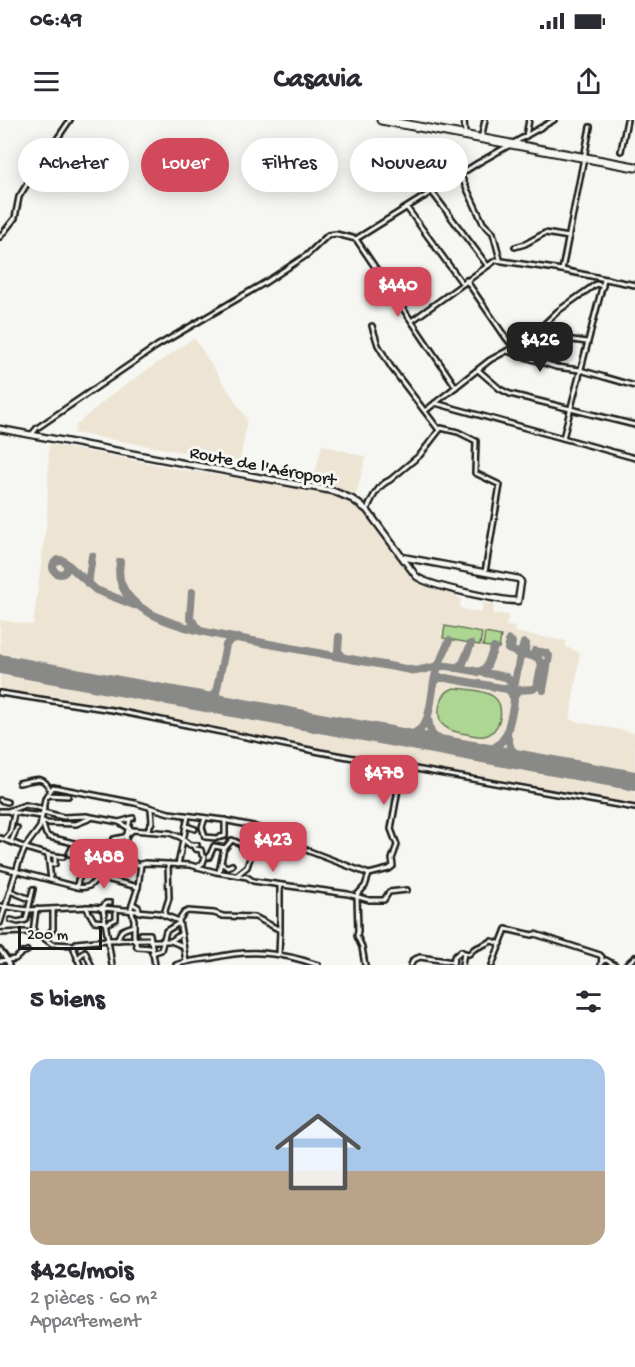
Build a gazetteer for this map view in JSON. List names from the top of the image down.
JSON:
{
  "streets": {
    "main road": ["Route de l'Aéroport"]
  },
  "scale_bar": "200 m",
  "page": {
    "status": "06:49",
    "header": "Casavia",
    "chip": [
      "Acheter",
      "Louer",
      "Filtres",
      "Nouveau"
    ],
    "price": [
      "$440",
      "$426",
      "$478",
      "$423",
      "$488"
    ],
    "scale": "200 m",
    "heading": "5 biens",
    "list": [
      {
        "name": "$426/mois",
        "note": "2 pièces · 60 m² · Appartement"
      }
    ]
  }
}
